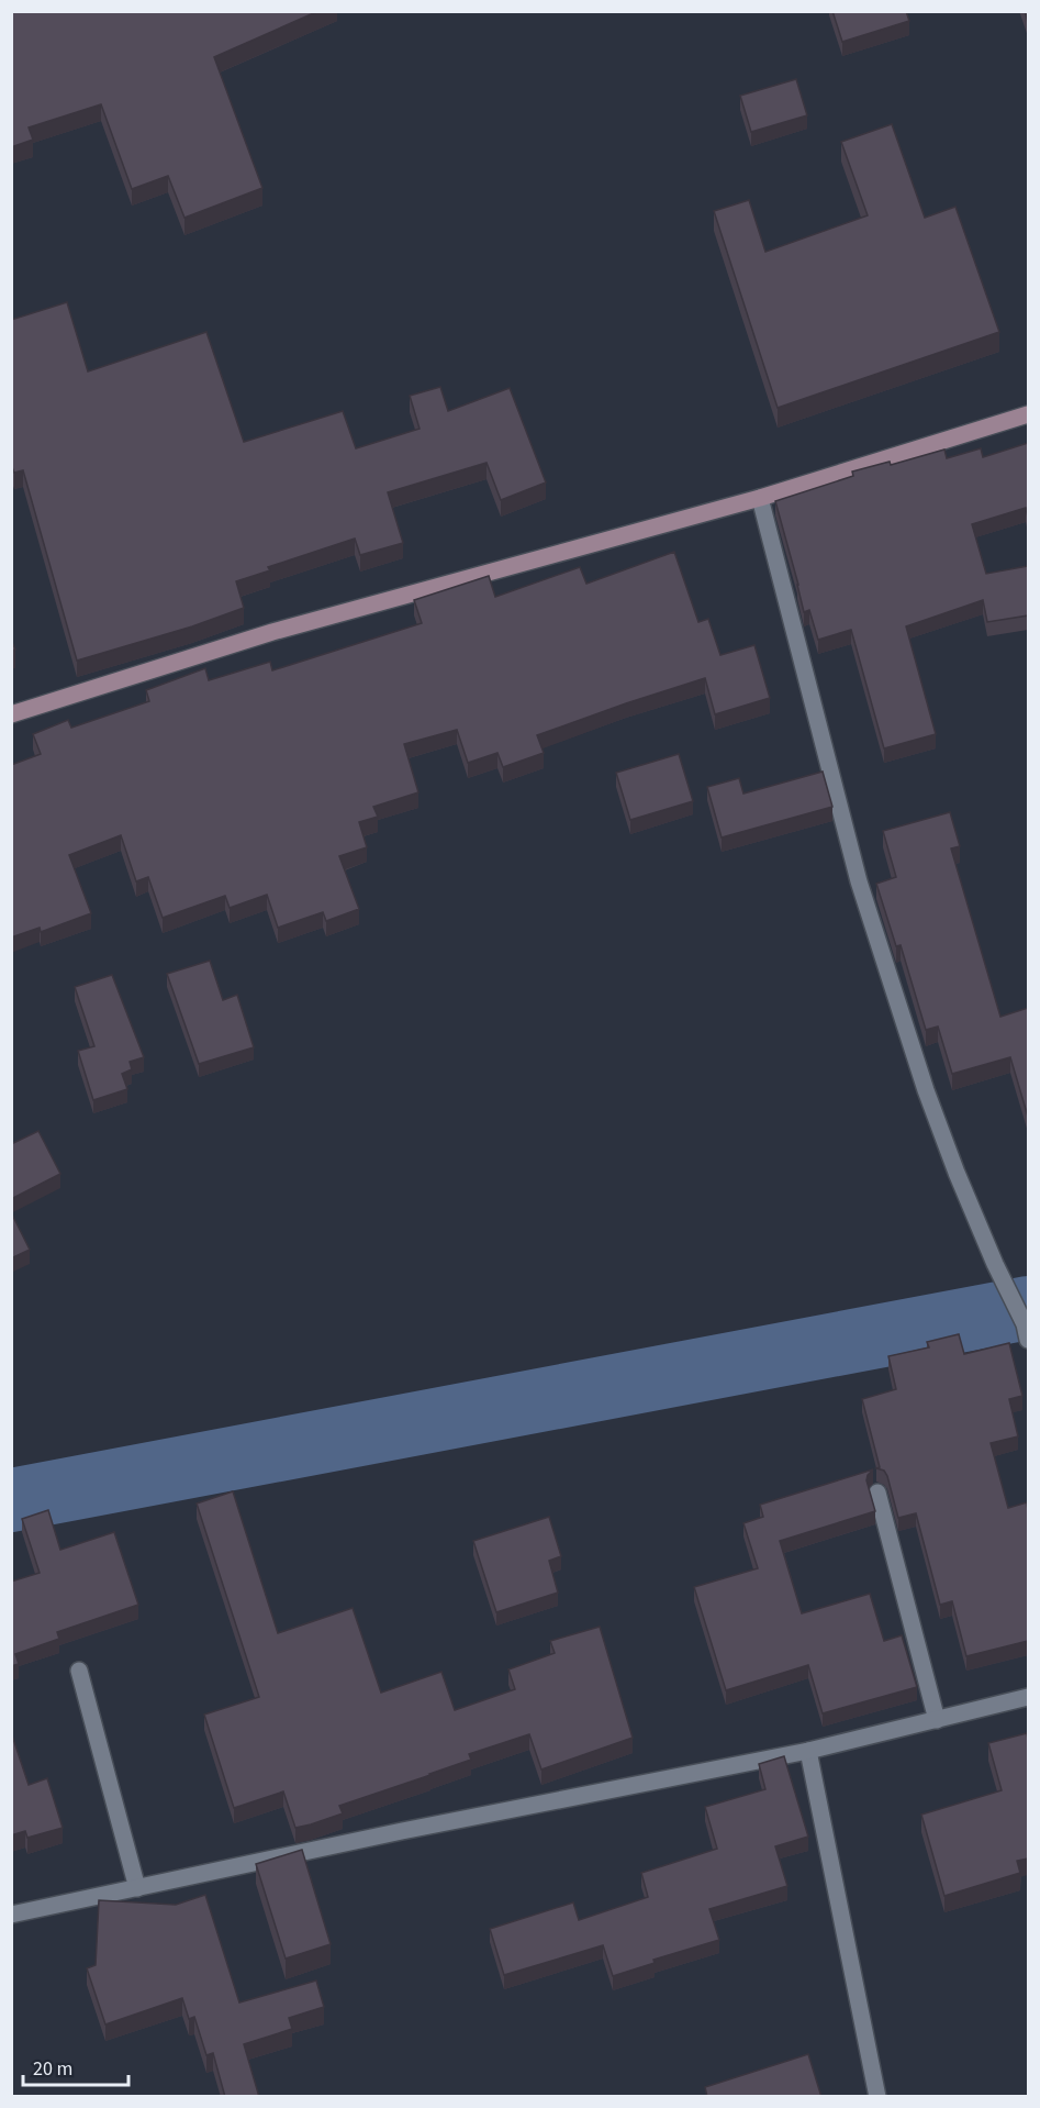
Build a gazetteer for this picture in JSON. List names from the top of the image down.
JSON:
{
  "scale_bar": "20 m"
}
